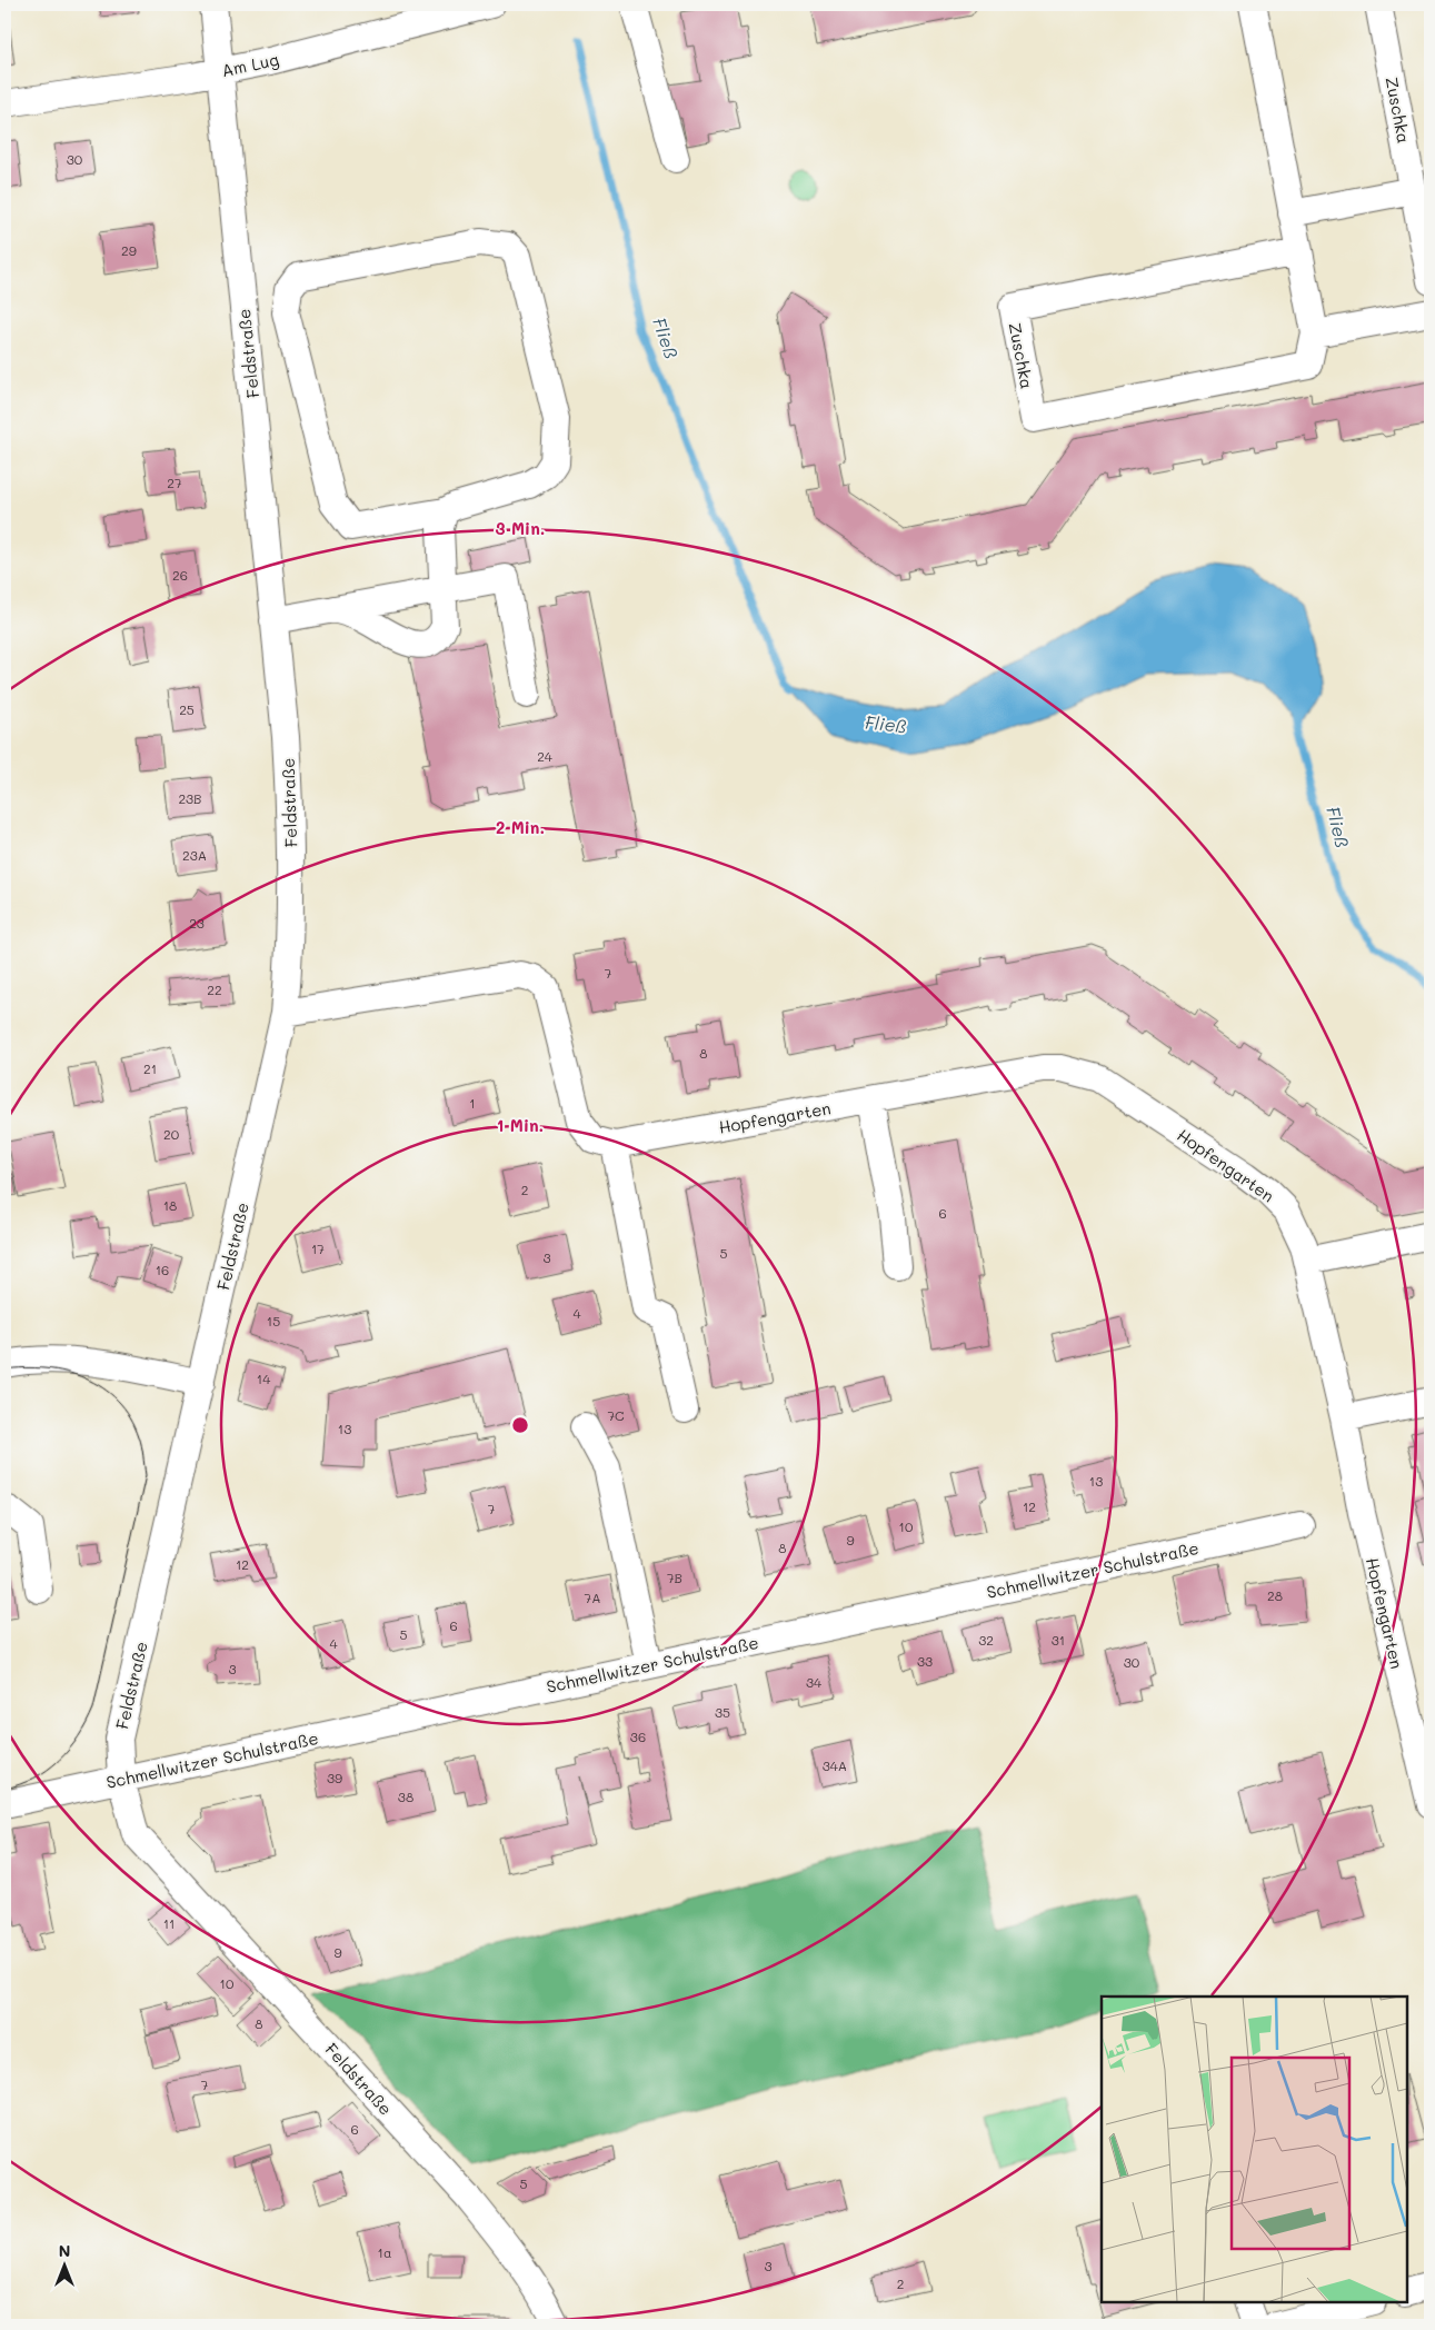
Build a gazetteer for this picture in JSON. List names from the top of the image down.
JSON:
{
  "streets": {
    "street": [
      "Am Lug",
      "Zuschka",
      "Feldstraße",
      "Hopfengarten",
      "Schmellwitzer Schulstraße"
    ]
  },
  "crossings": [
    ["Am Lug", "Feldstraße"],
    ["Feldstraße", "Schmellwitzer Schulstraße"]
  ],
  "water": ["Fließ"],
  "house_numbers": [
    "30",
    "29",
    "27",
    "26",
    "25",
    "24",
    "23B",
    "23A",
    "23",
    "7",
    "22",
    "8",
    "21",
    "1",
    "20",
    "2",
    "18",
    "6",
    "17",
    "5",
    "3",
    "16",
    "4",
    "15",
    "14",
    "7C",
    "13",
    "13",
    "12",
    "7",
    "10",
    "9",
    "8",
    "12",
    "7B",
    "28",
    "7A",
    "6",
    "5",
    "32",
    "31",
    "4",
    "33",
    "30",
    "3",
    "34",
    "35",
    "36",
    "34A",
    "39",
    "38",
    "11",
    "9",
    "10",
    "8",
    "7",
    "6",
    "5",
    "1a",
    "3",
    "2"
  ],
  "north": "top",
  "rings": ["3 Min.", "2 Min.", "1 Min."]
}
